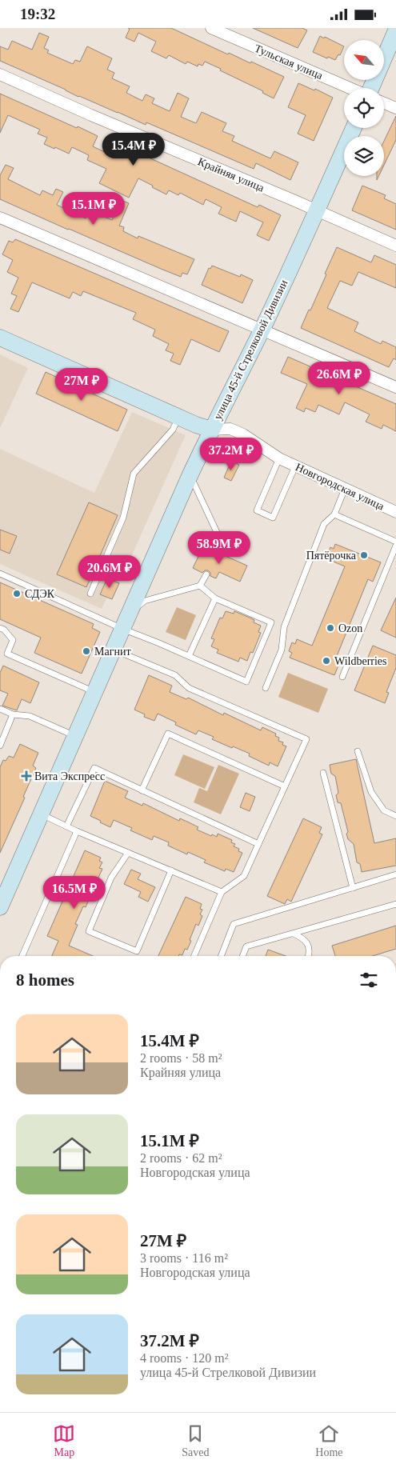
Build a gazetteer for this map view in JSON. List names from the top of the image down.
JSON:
{
  "streets": {
    "main road": ["улица 45-й Стрелковой Дивизии", "Новгородская улица"],
    "street": ["Тульская улица", "Крайняя улица"]
  },
  "crossings": [
    ["Крайняя улица", "улица 45-й Стрелковой Дивизии"],
    ["улица 45-й Стрелковой Дивизии", "Новгородская улица"]
  ],
  "places": {
    "other": [
      "Пятёрочка",
      "СДЭК",
      "Ozon",
      "Магнит",
      "Wildberries"
    ],
    "health": ["Вита Экспресс"]
  },
  "north": "top left",
  "page": {
    "status": "19:32",
    "price": [
      "15.4M ₽",
      "15.1M ₽",
      "26.6M ₽",
      "27M ₽",
      "37.2M ₽",
      "58.9M ₽",
      "20.6M ₽",
      "16.5M ₽"
    ],
    "heading": "8 homes",
    "list": [
      {
        "name": "15.4M ₽",
        "note": "2 rooms · 58 m² · Крайняя улица"
      },
      {
        "name": "15.1M ₽",
        "note": "2 rooms · 62 m² · Новгородская улица"
      },
      {
        "name": "27M ₽",
        "note": "3 rooms · 116 m² · Новгородская улица"
      },
      {
        "name": "37.2M ₽",
        "note": "4 rooms · 120 m² · улица 45-й Стрелковой Дивизии"
      }
    ],
    "tabs": ["Map", "Saved", "Home"]
  }
}
